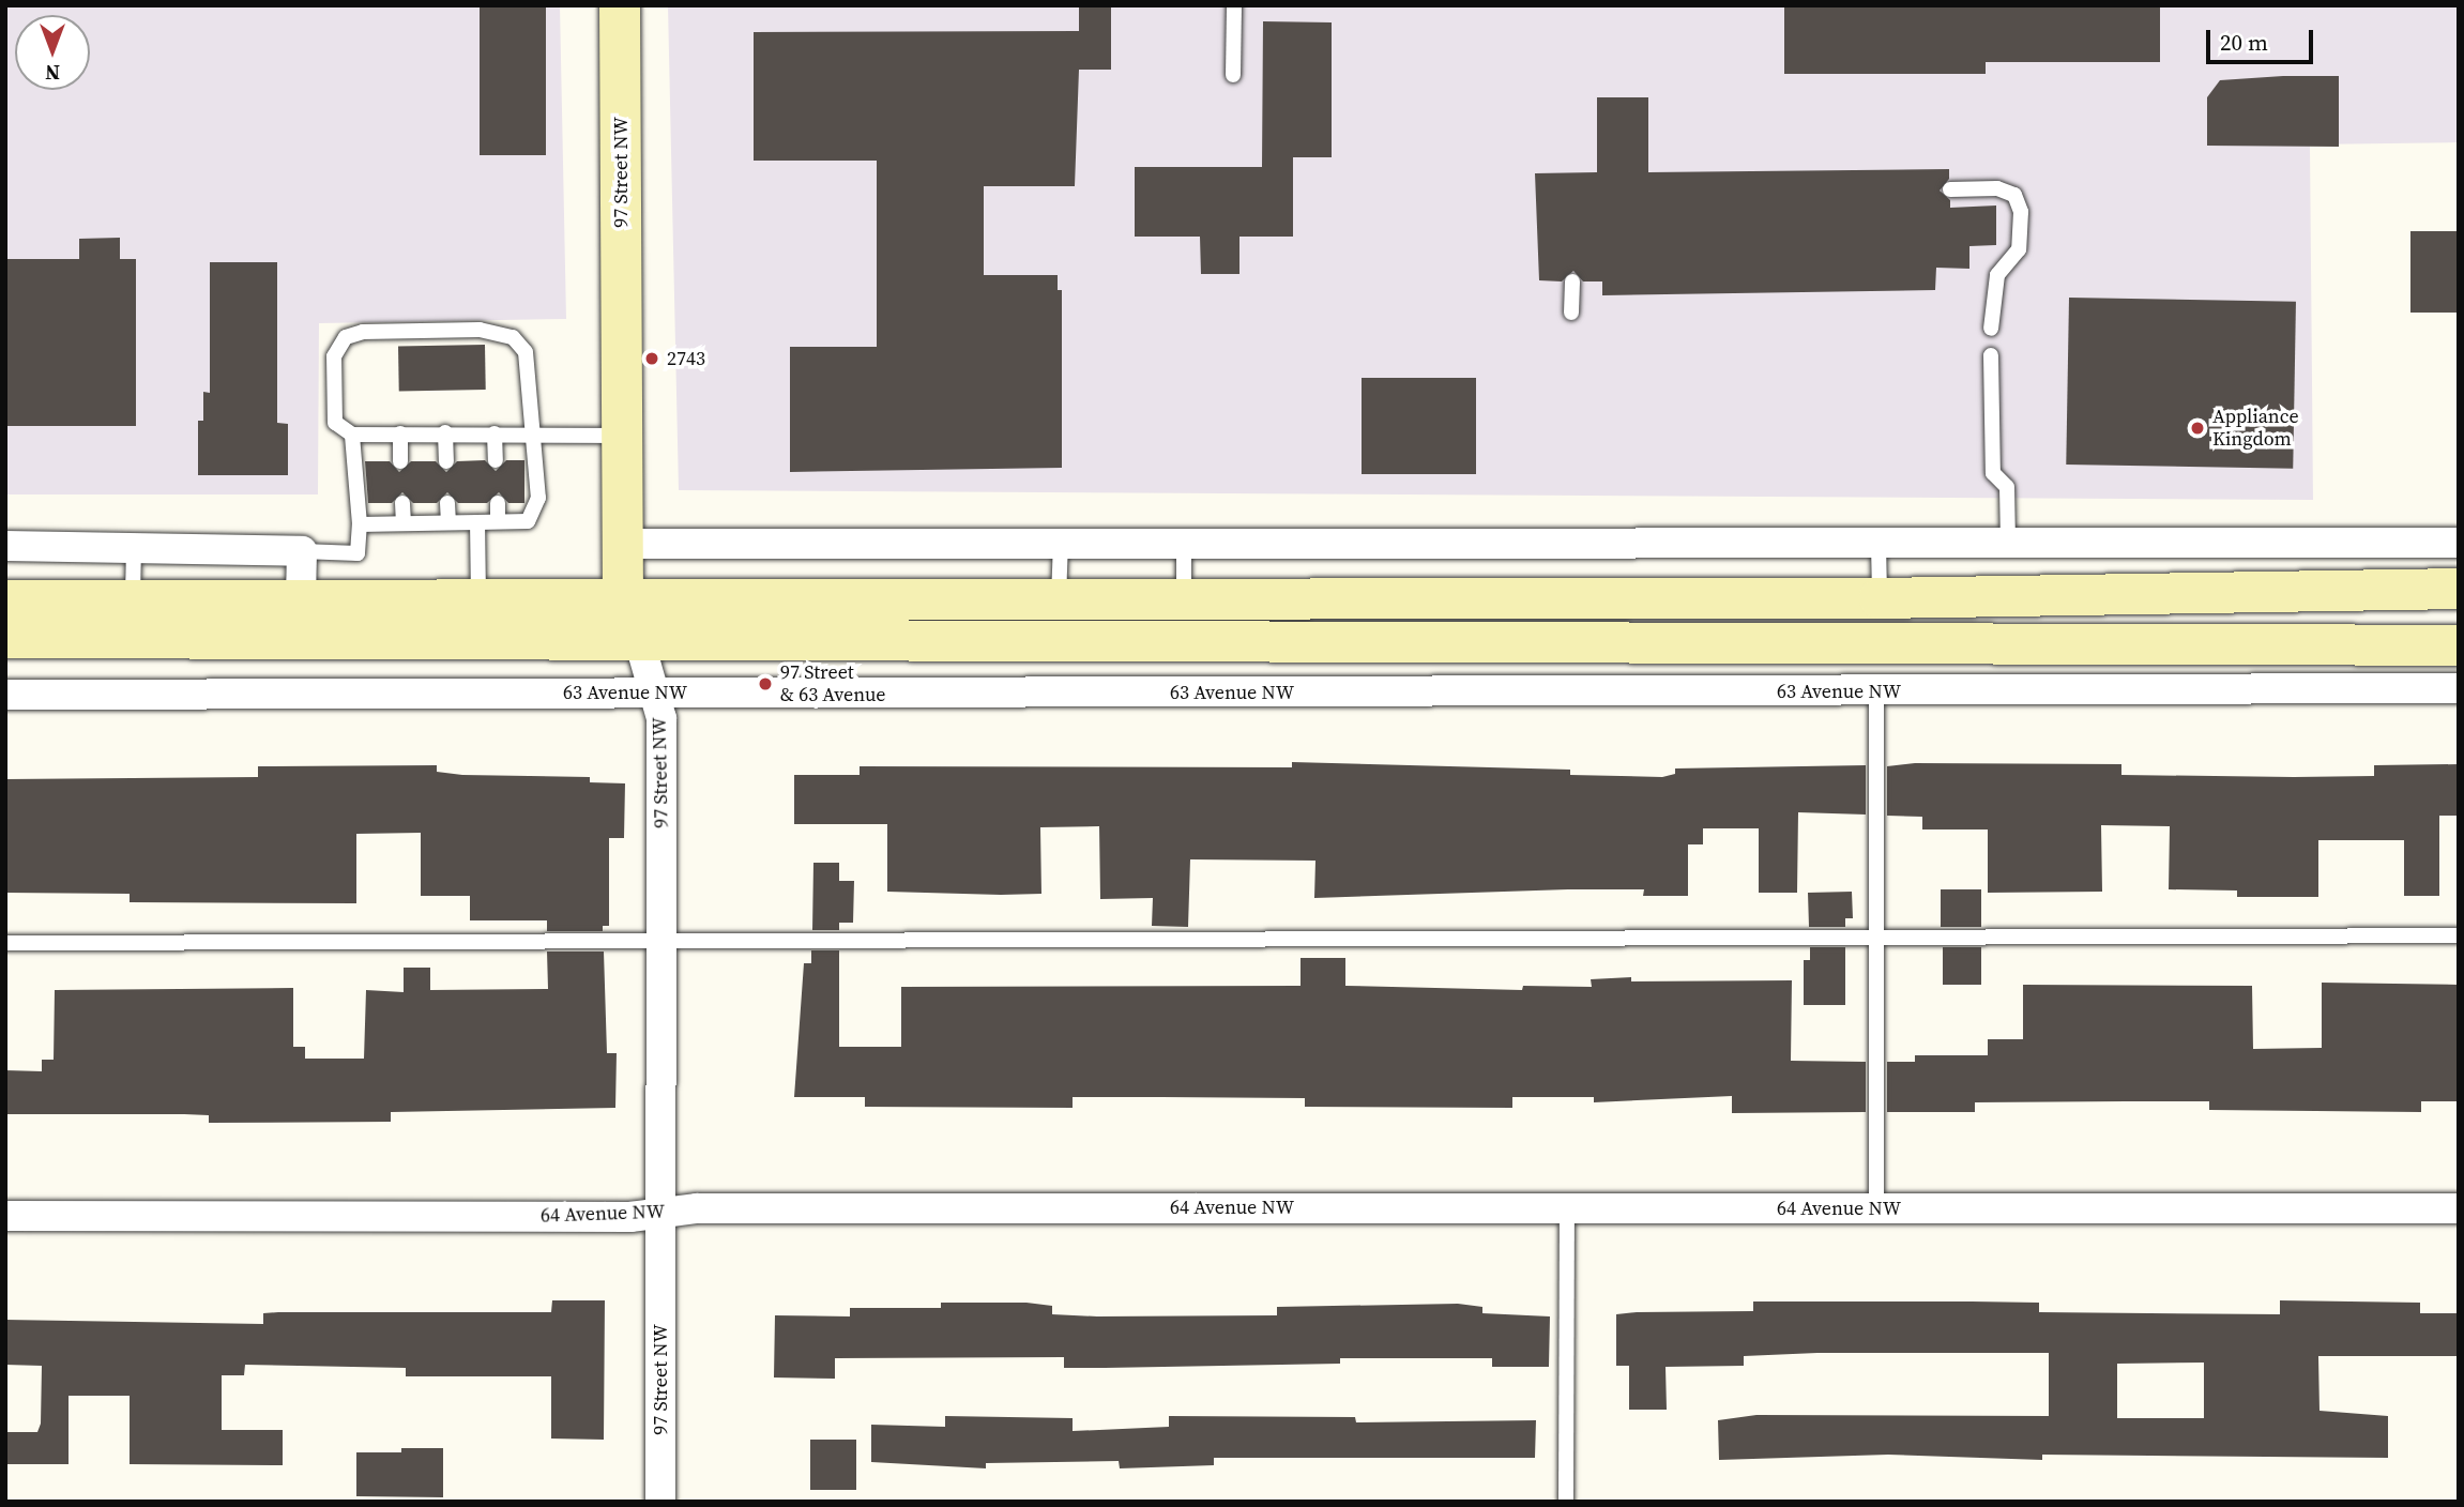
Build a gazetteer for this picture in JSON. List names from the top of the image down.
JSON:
{
  "streets": {
    "main road": ["97 Street NW"],
    "street": ["63 Avenue NW", "64 Avenue NW"]
  },
  "crossings": [
    ["97 Street NW", "63 Avenue NW"],
    ["97 Street NW", "64 Avenue NW"]
  ],
  "places": ["2743", "Appliance Kingdom", "97 Street & 63 Avenue"],
  "scale_bar": "20 m",
  "north": "bottom"
}
